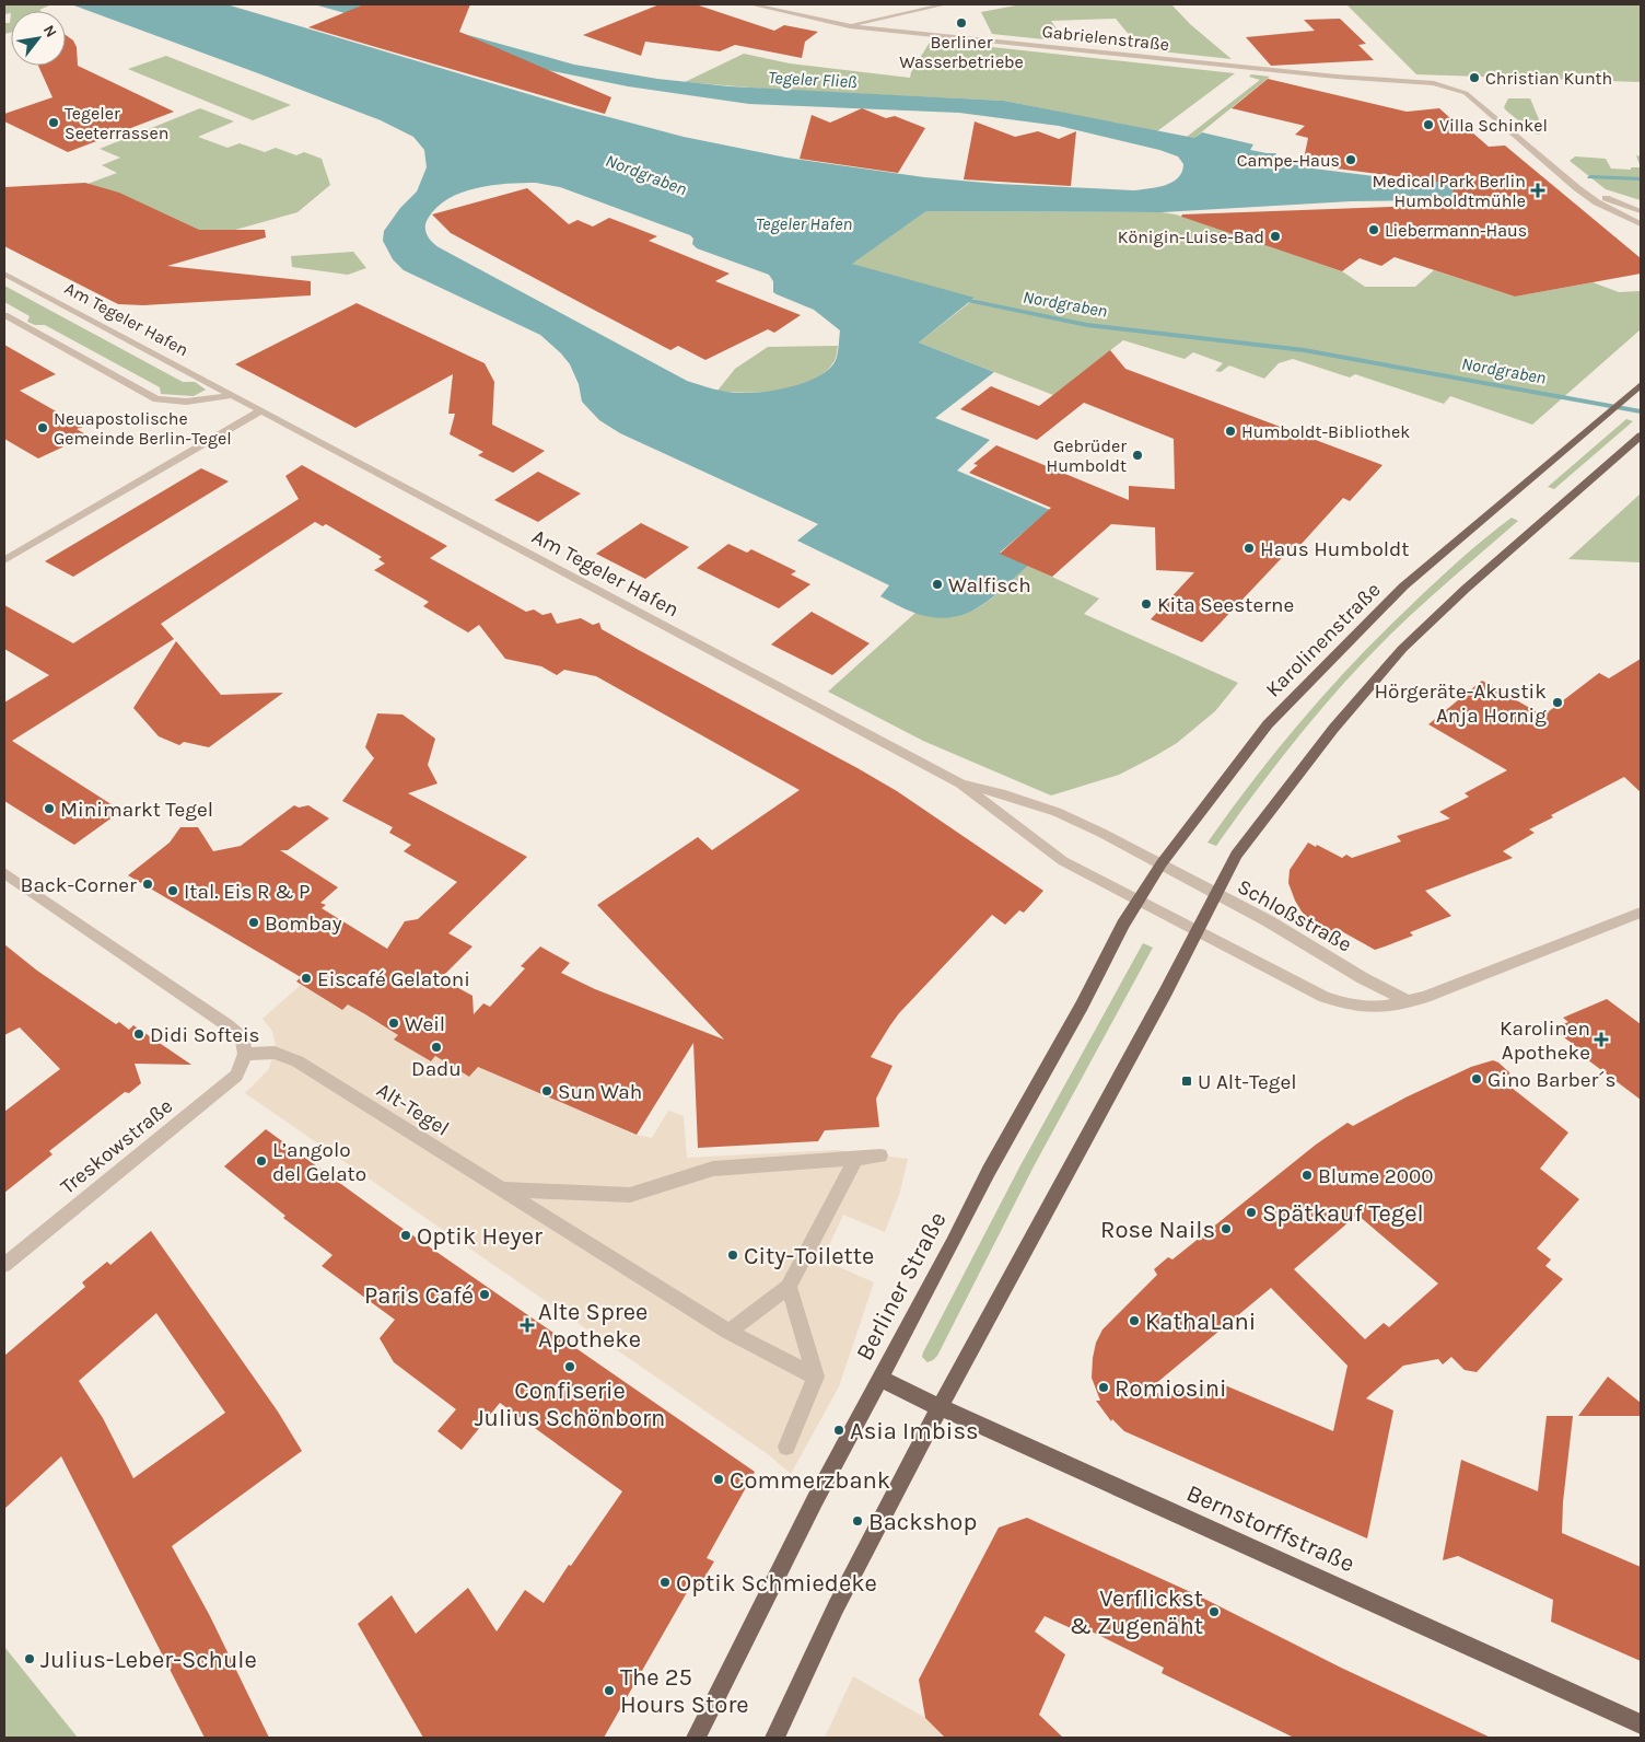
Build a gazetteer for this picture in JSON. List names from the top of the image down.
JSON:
{
  "streets": {
    "main road": ["Karolinenstraße", "Berliner Straße", "Bernstorffstraße"],
    "street": [
      "Gabrielenstraße",
      "Am Tegeler Hafen",
      "Schloßstraße",
      "Alt-Tegel",
      "Treskowstraße"
    ]
  },
  "crossings": [
    ["Am Tegeler Hafen", "Karolinenstraße"],
    ["Am Tegeler Hafen", "Schloßstraße"],
    ["Am Tegeler Hafen", "Berliner Straße"],
    ["Karolinenstraße", "Schloßstraße"],
    ["Karolinenstraße", "Berliner Straße"],
    ["Schloßstraße", "Berliner Straße"],
    ["Alt-Tegel", "Treskowstraße"],
    ["Berliner Straße", "Bernstorffstraße"]
  ],
  "water": ["Tegeler Fließ", "Nordgraben", "Tegeler Hafen"],
  "places": {
    "other": [
      "Berliner Wasserbetriebe",
      "Christian Kunth",
      "Tegeler Seeterrassen",
      "Villa Schinkel",
      "Campe-Haus",
      "Liebermann-Haus",
      "Königin-Luise-Bad",
      "Neuapostolische Gemeinde Berlin-Tegel",
      "Humboldt-Bibliothek",
      "Gebrüder Humboldt",
      "Haus Humboldt",
      "Walfisch",
      "Kita Seesterne",
      "Hörgeräte-Akustik Anja Hornig",
      "Minimarkt Tegel",
      "Back-Corner",
      "Ital. Eis R & P",
      "Bombay",
      "Eiscafé Gelatoni",
      "Weil",
      "Didi Softeis",
      "Dadu",
      "Gino Barber´s",
      "Sun Wah",
      "L’angolo del Gelato",
      "Blume 2000",
      "Spätkauf Tegel",
      "Rose Nails",
      "Optik Heyer",
      "City-Toilette",
      "Paris Café",
      "KathaLani",
      "Confiserie Julius Schönborn",
      "Romiosini",
      "Asia Imbiss",
      "Commerzbank",
      "Backshop",
      "Optik Schmiedeke",
      "Verflickst & Zugenäht",
      "Julius-Leber-Schule",
      "The 25 Hours Store"
    ],
    "health": ["Medical Park Berlin Humboldtmühle", "Karolinen Apotheke", "Alte Spree Apotheke"],
    "transit": ["U Alt-Tegel"]
  },
  "north": "top right"
}
